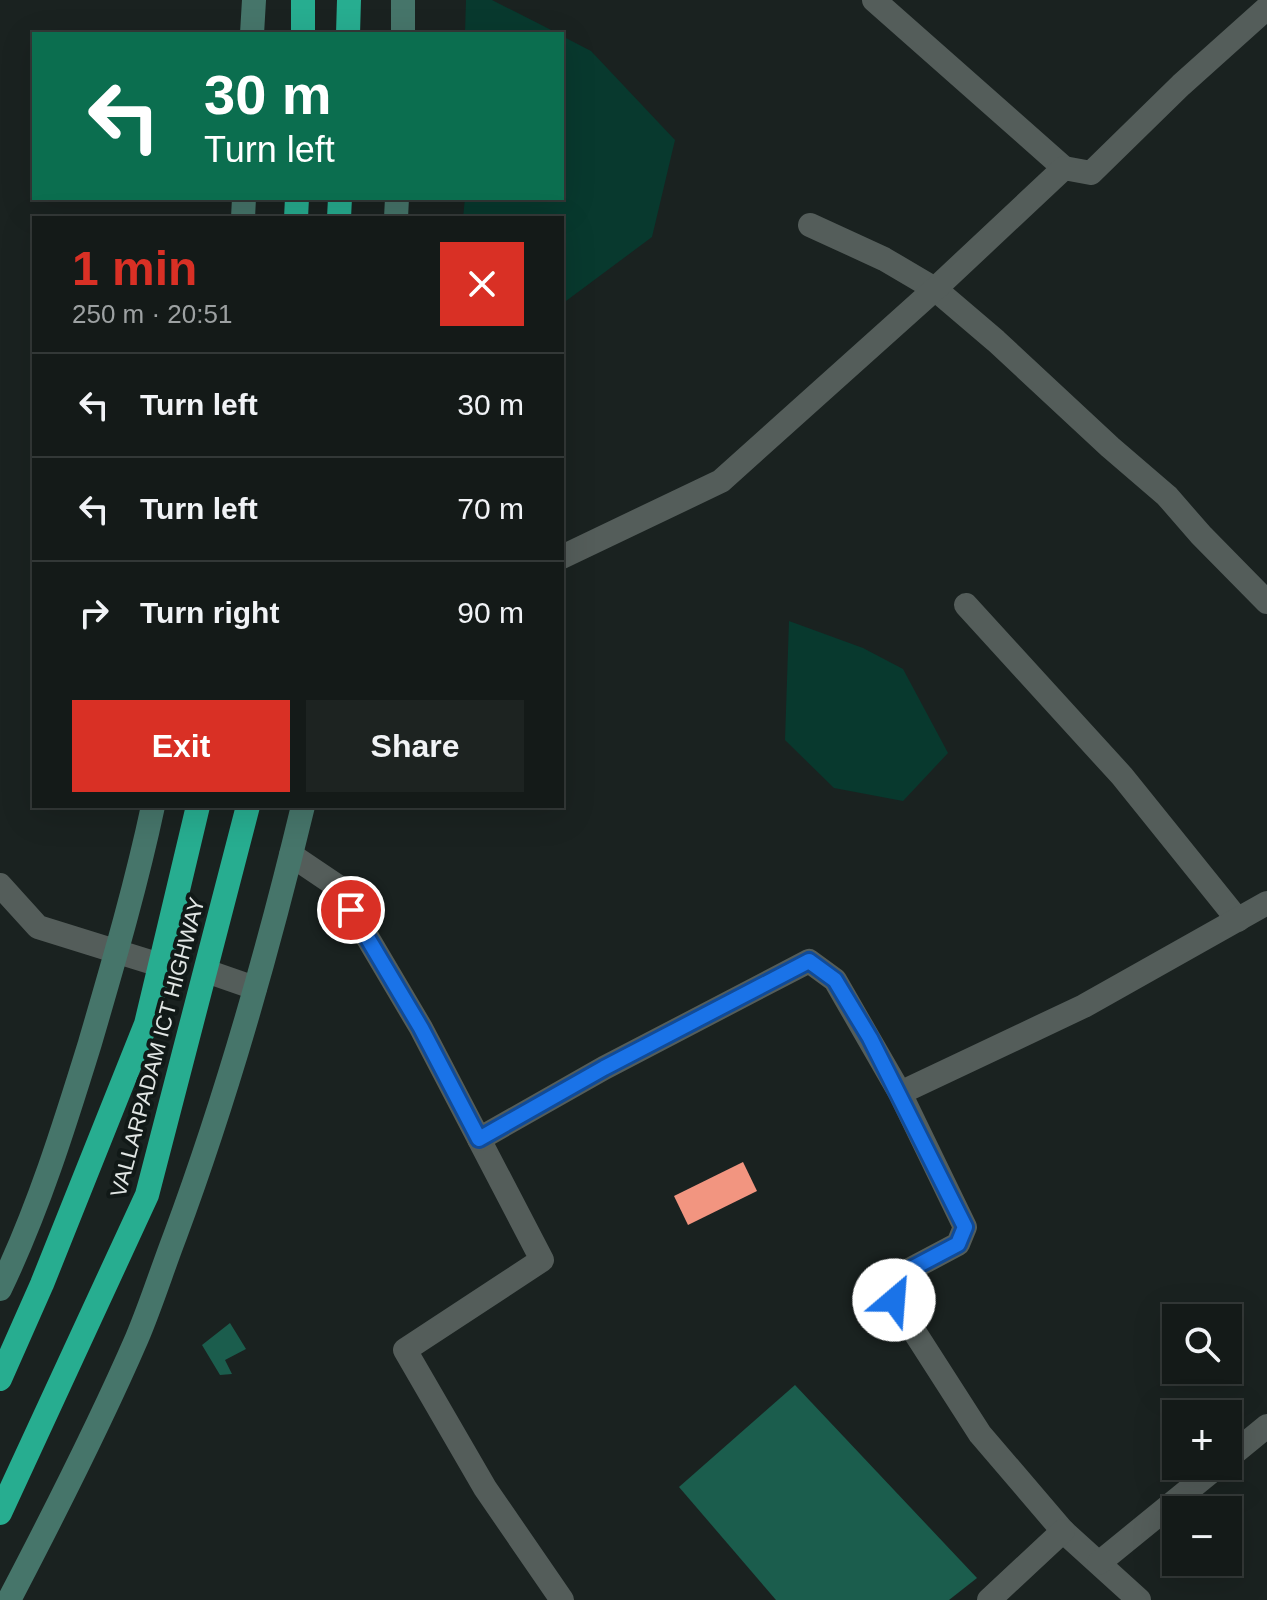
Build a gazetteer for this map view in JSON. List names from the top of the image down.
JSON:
{
  "streets": {
    "highway": ["VALLARPADAM ICT HIGHWAY"]
  },
  "page": {
    "turn": ["30 m", "Turn left"],
    "heading": ["1 min", "250 m · 20:51"],
    "list": [
      {
        "name": "Turn left",
        "value": "30 m"
      },
      {
        "name": "Turn left",
        "value": "70 m"
      },
      {
        "name": "Turn right",
        "value": "90 m"
      }
    ],
    "buttons": ["Exit", "Share"],
    "map_buttons": ["+", "−"]
  }
}
